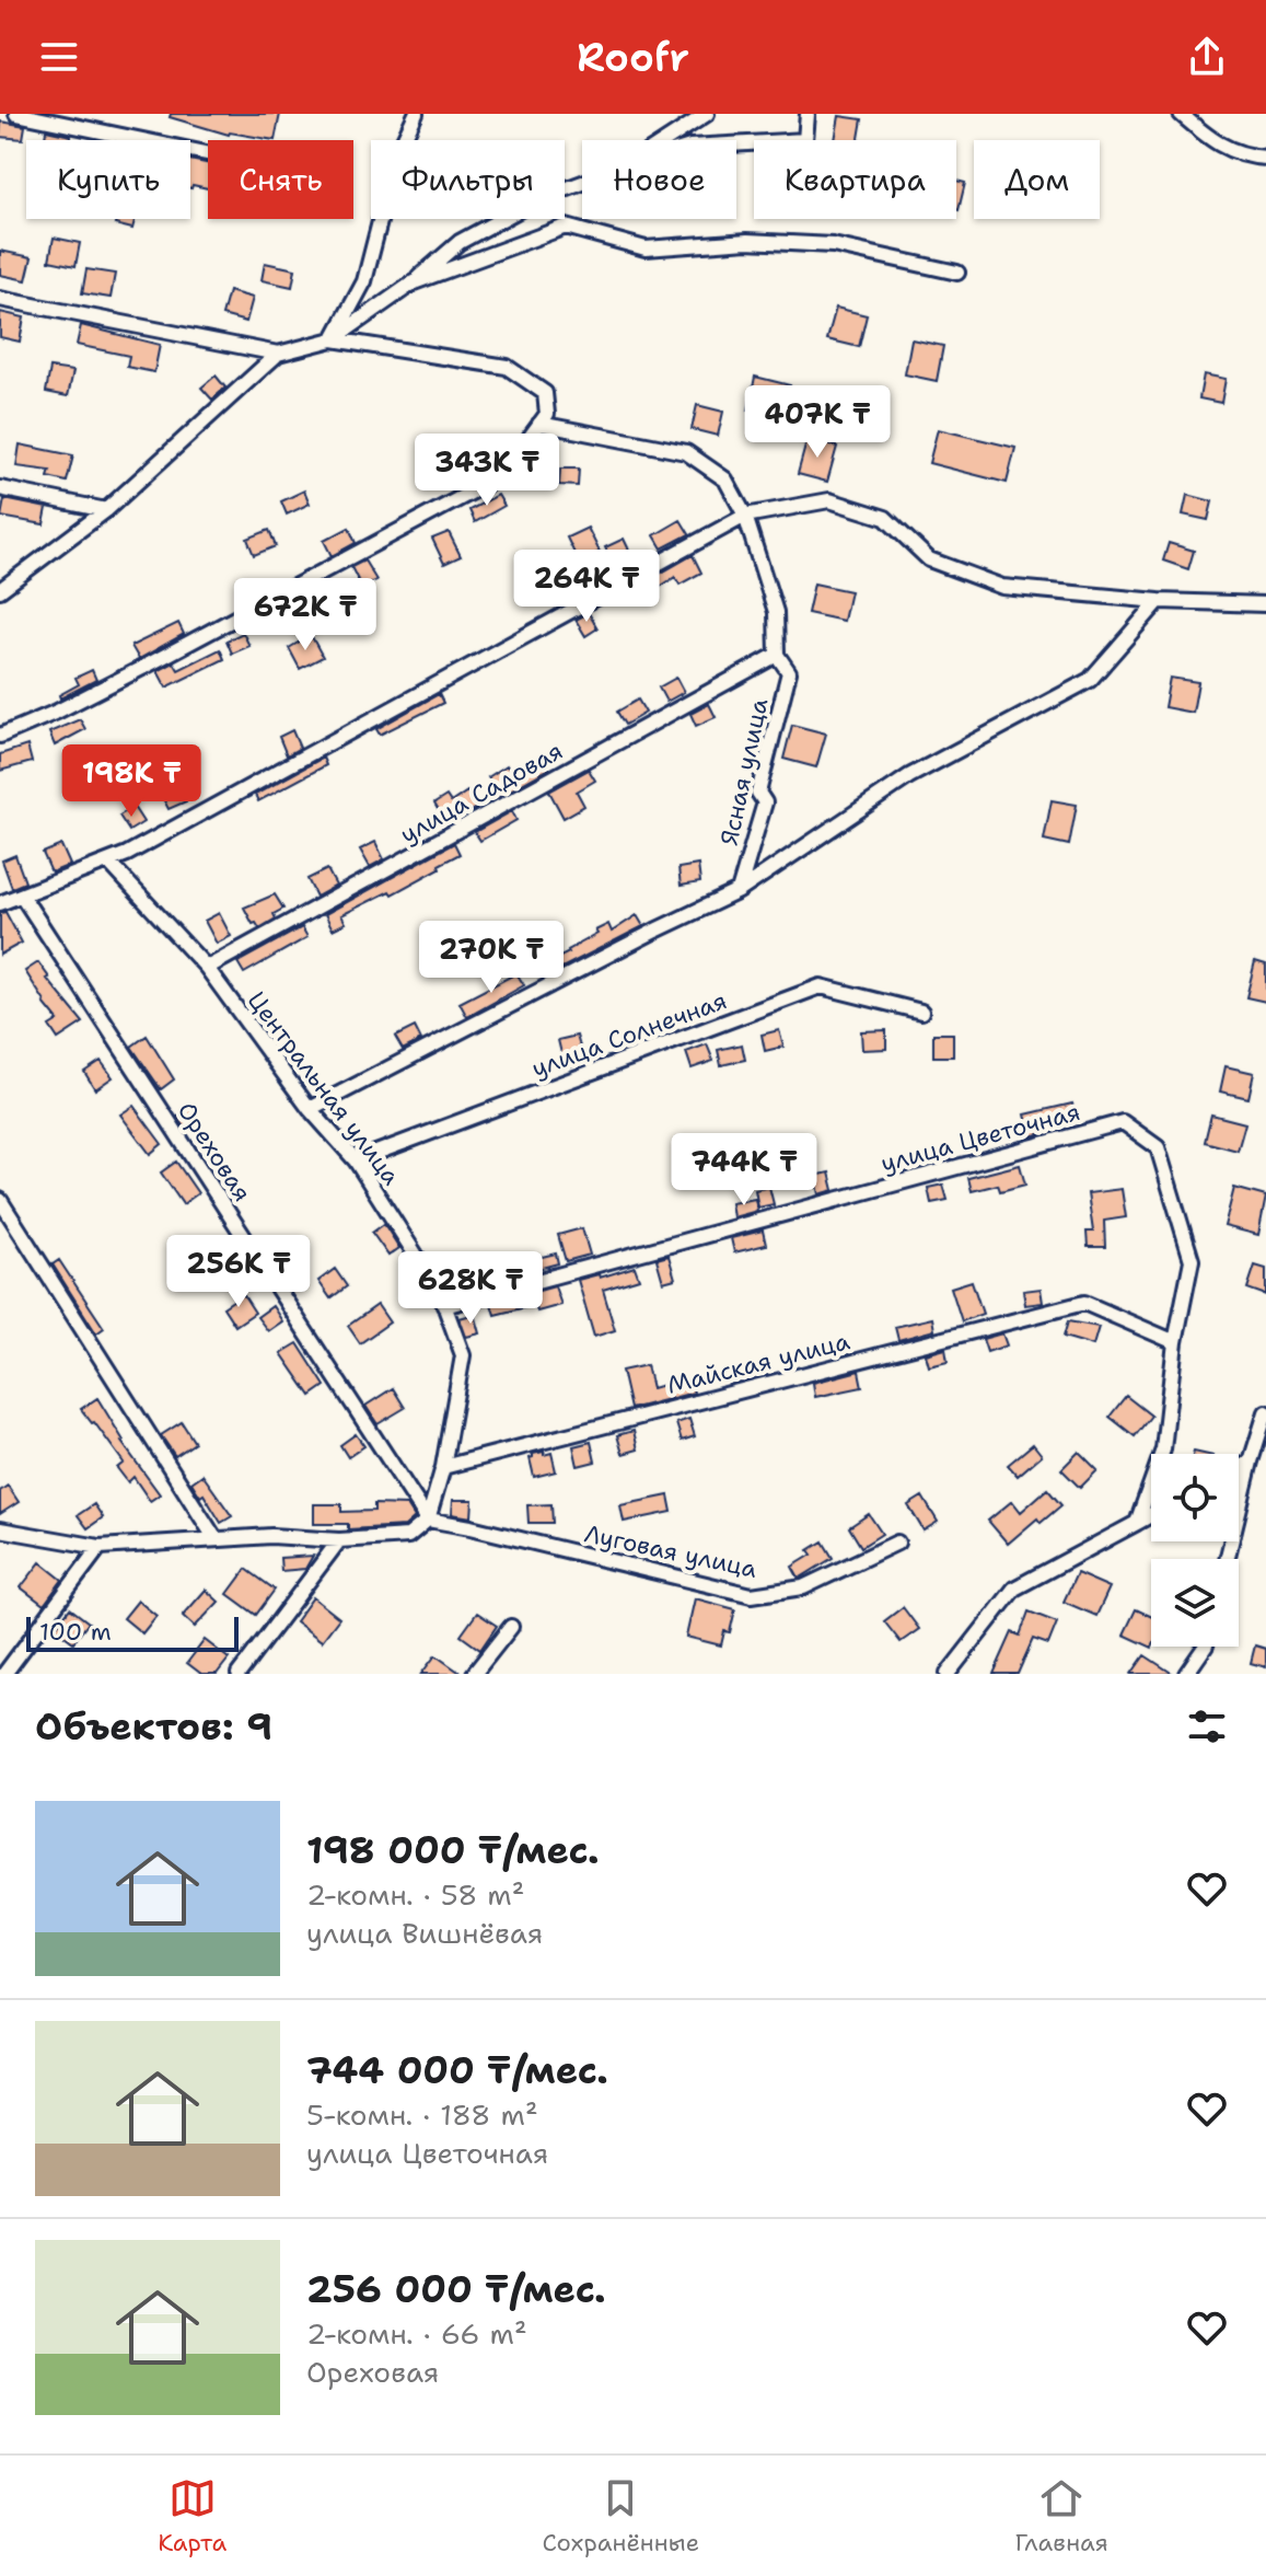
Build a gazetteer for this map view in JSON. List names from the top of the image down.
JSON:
{
  "streets": {
    "street": [
      "Ясная улица",
      "улица Садовая",
      "улица Солнечная",
      "Центральная улица",
      "улица Цветочная",
      "Ореховая",
      "Майская улица",
      "Луговая улица"
    ]
  },
  "crossings": [
    ["Ясная улица", "улица Садовая"],
    ["улица Садовая", "Центральная улица"],
    ["улица Солнечная", "Центральная улица"],
    ["Центральная улица", "улица Цветочная"],
    ["Центральная улица", "Ореховая"],
    ["Центральная улица", "Майская улица"],
    ["Центральная улица", "Луговая улица"],
    ["улица Цветочная", "Майская улица"],
    ["Ореховая", "Луговая улица"]
  ],
  "scale_bar": "100 m",
  "page": {
    "header": "Roofr",
    "chip": [
      "Купить",
      "Снять",
      "Фильтры",
      "Новое",
      "Квартира",
      "Дом"
    ],
    "price": [
      "407K ₸",
      "343K ₸",
      "264K ₸",
      "672K ₸",
      "198K ₸",
      "270K ₸",
      "744K ₸",
      "256K ₸",
      "628K ₸"
    ],
    "scale": "100 m",
    "heading": "Объектов: 9",
    "list": [
      {
        "name": "198 000 ₸/мес.",
        "note": "2-комн. · 58 m² · улица Вишнёвая"
      },
      {
        "name": "744 000 ₸/мес.",
        "note": "5-комн. · 188 m² · улица Цветочная"
      },
      {
        "name": "256 000 ₸/мес.",
        "note": "2-комн. · 66 m² · Ореховая"
      }
    ],
    "tabs": ["Карта", "Сохранённые", "Главная"]
  }
}
